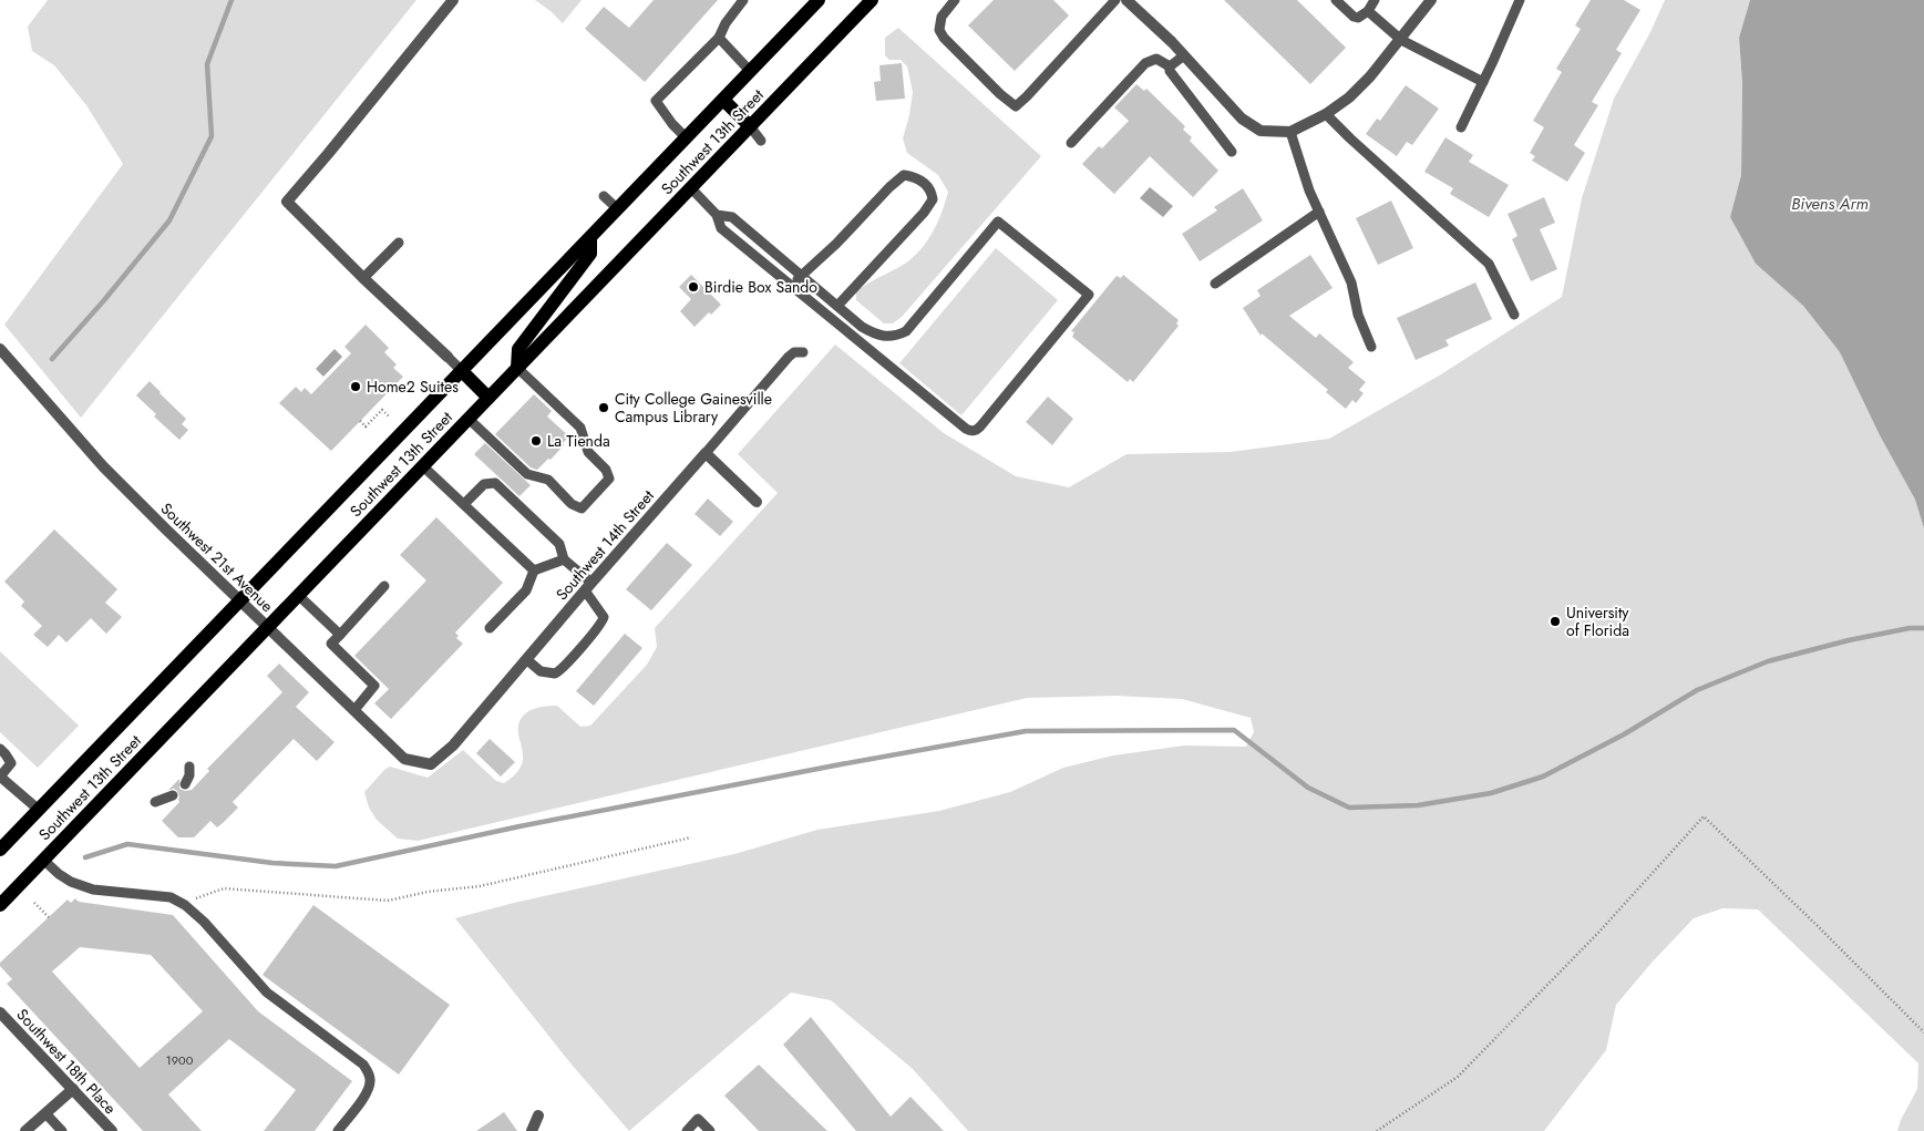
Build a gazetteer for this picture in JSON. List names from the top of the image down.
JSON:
{
  "streets": {
    "main road": ["Southwest 13th Street"],
    "street": ["Southwest 14th Street", "Southwest 21st Avenue", "Southwest 18th Place"]
  },
  "crossings": [
    ["Southwest 13th Street", "Southwest 21st Avenue"],
    ["Southwest 14th Street", "Southwest 21st Avenue"]
  ],
  "water": ["Bivens Arm"],
  "places": [
    "Birdie Box Sando",
    "Home2 Suites",
    "City College Gainesville Campus Library",
    "La Tienda",
    "University of Florida"
  ],
  "house_numbers": ["1900"]
}
